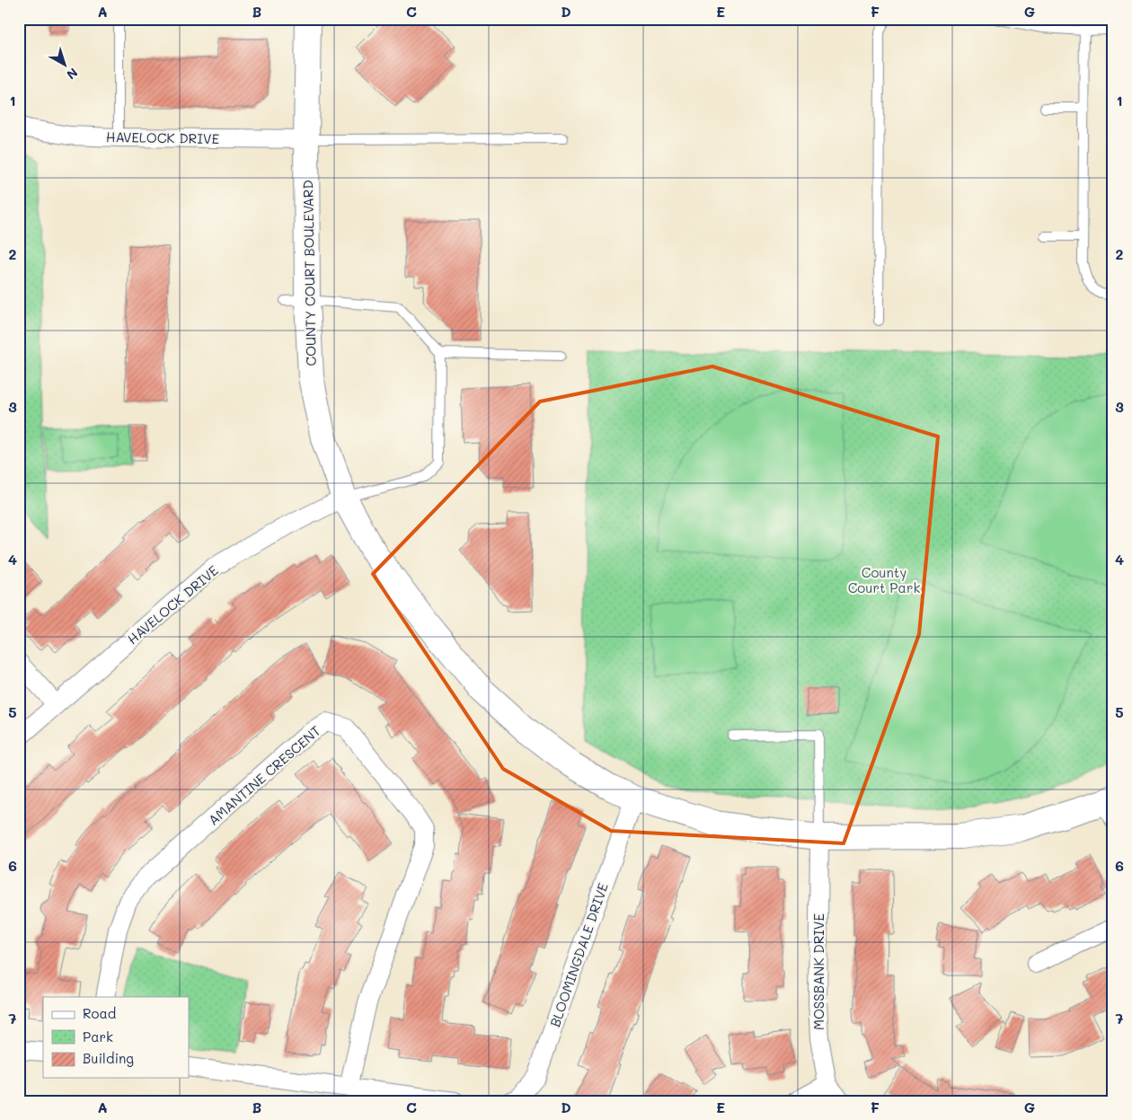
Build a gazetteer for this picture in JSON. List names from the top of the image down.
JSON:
{
  "streets": {
    "street": [
      "HAVELOCK DRIVE",
      "COUNTY COURT BOULEVARD",
      "AMANTINE CRESCENT",
      "BLOOMINGDALE DRIVE",
      "MOSSBANK DRIVE"
    ]
  },
  "crossings": [
    ["HAVELOCK DRIVE", "COUNTY COURT BOULEVARD"],
    ["COUNTY COURT BOULEVARD", "BLOOMINGDALE DRIVE"],
    ["COUNTY COURT BOULEVARD", "MOSSBANK DRIVE"]
  ],
  "parks": ["County Court Park"],
  "legend": ["Road", "Park", "Building"],
  "north": "bottom right",
  "grid": {
    "columns": [
      "A",
      "B",
      "C",
      "D",
      "E",
      "F",
      "G"
    ],
    "rows": [
      "1",
      "2",
      "3",
      "4",
      "5",
      "6",
      "7"
    ]
  }
}
